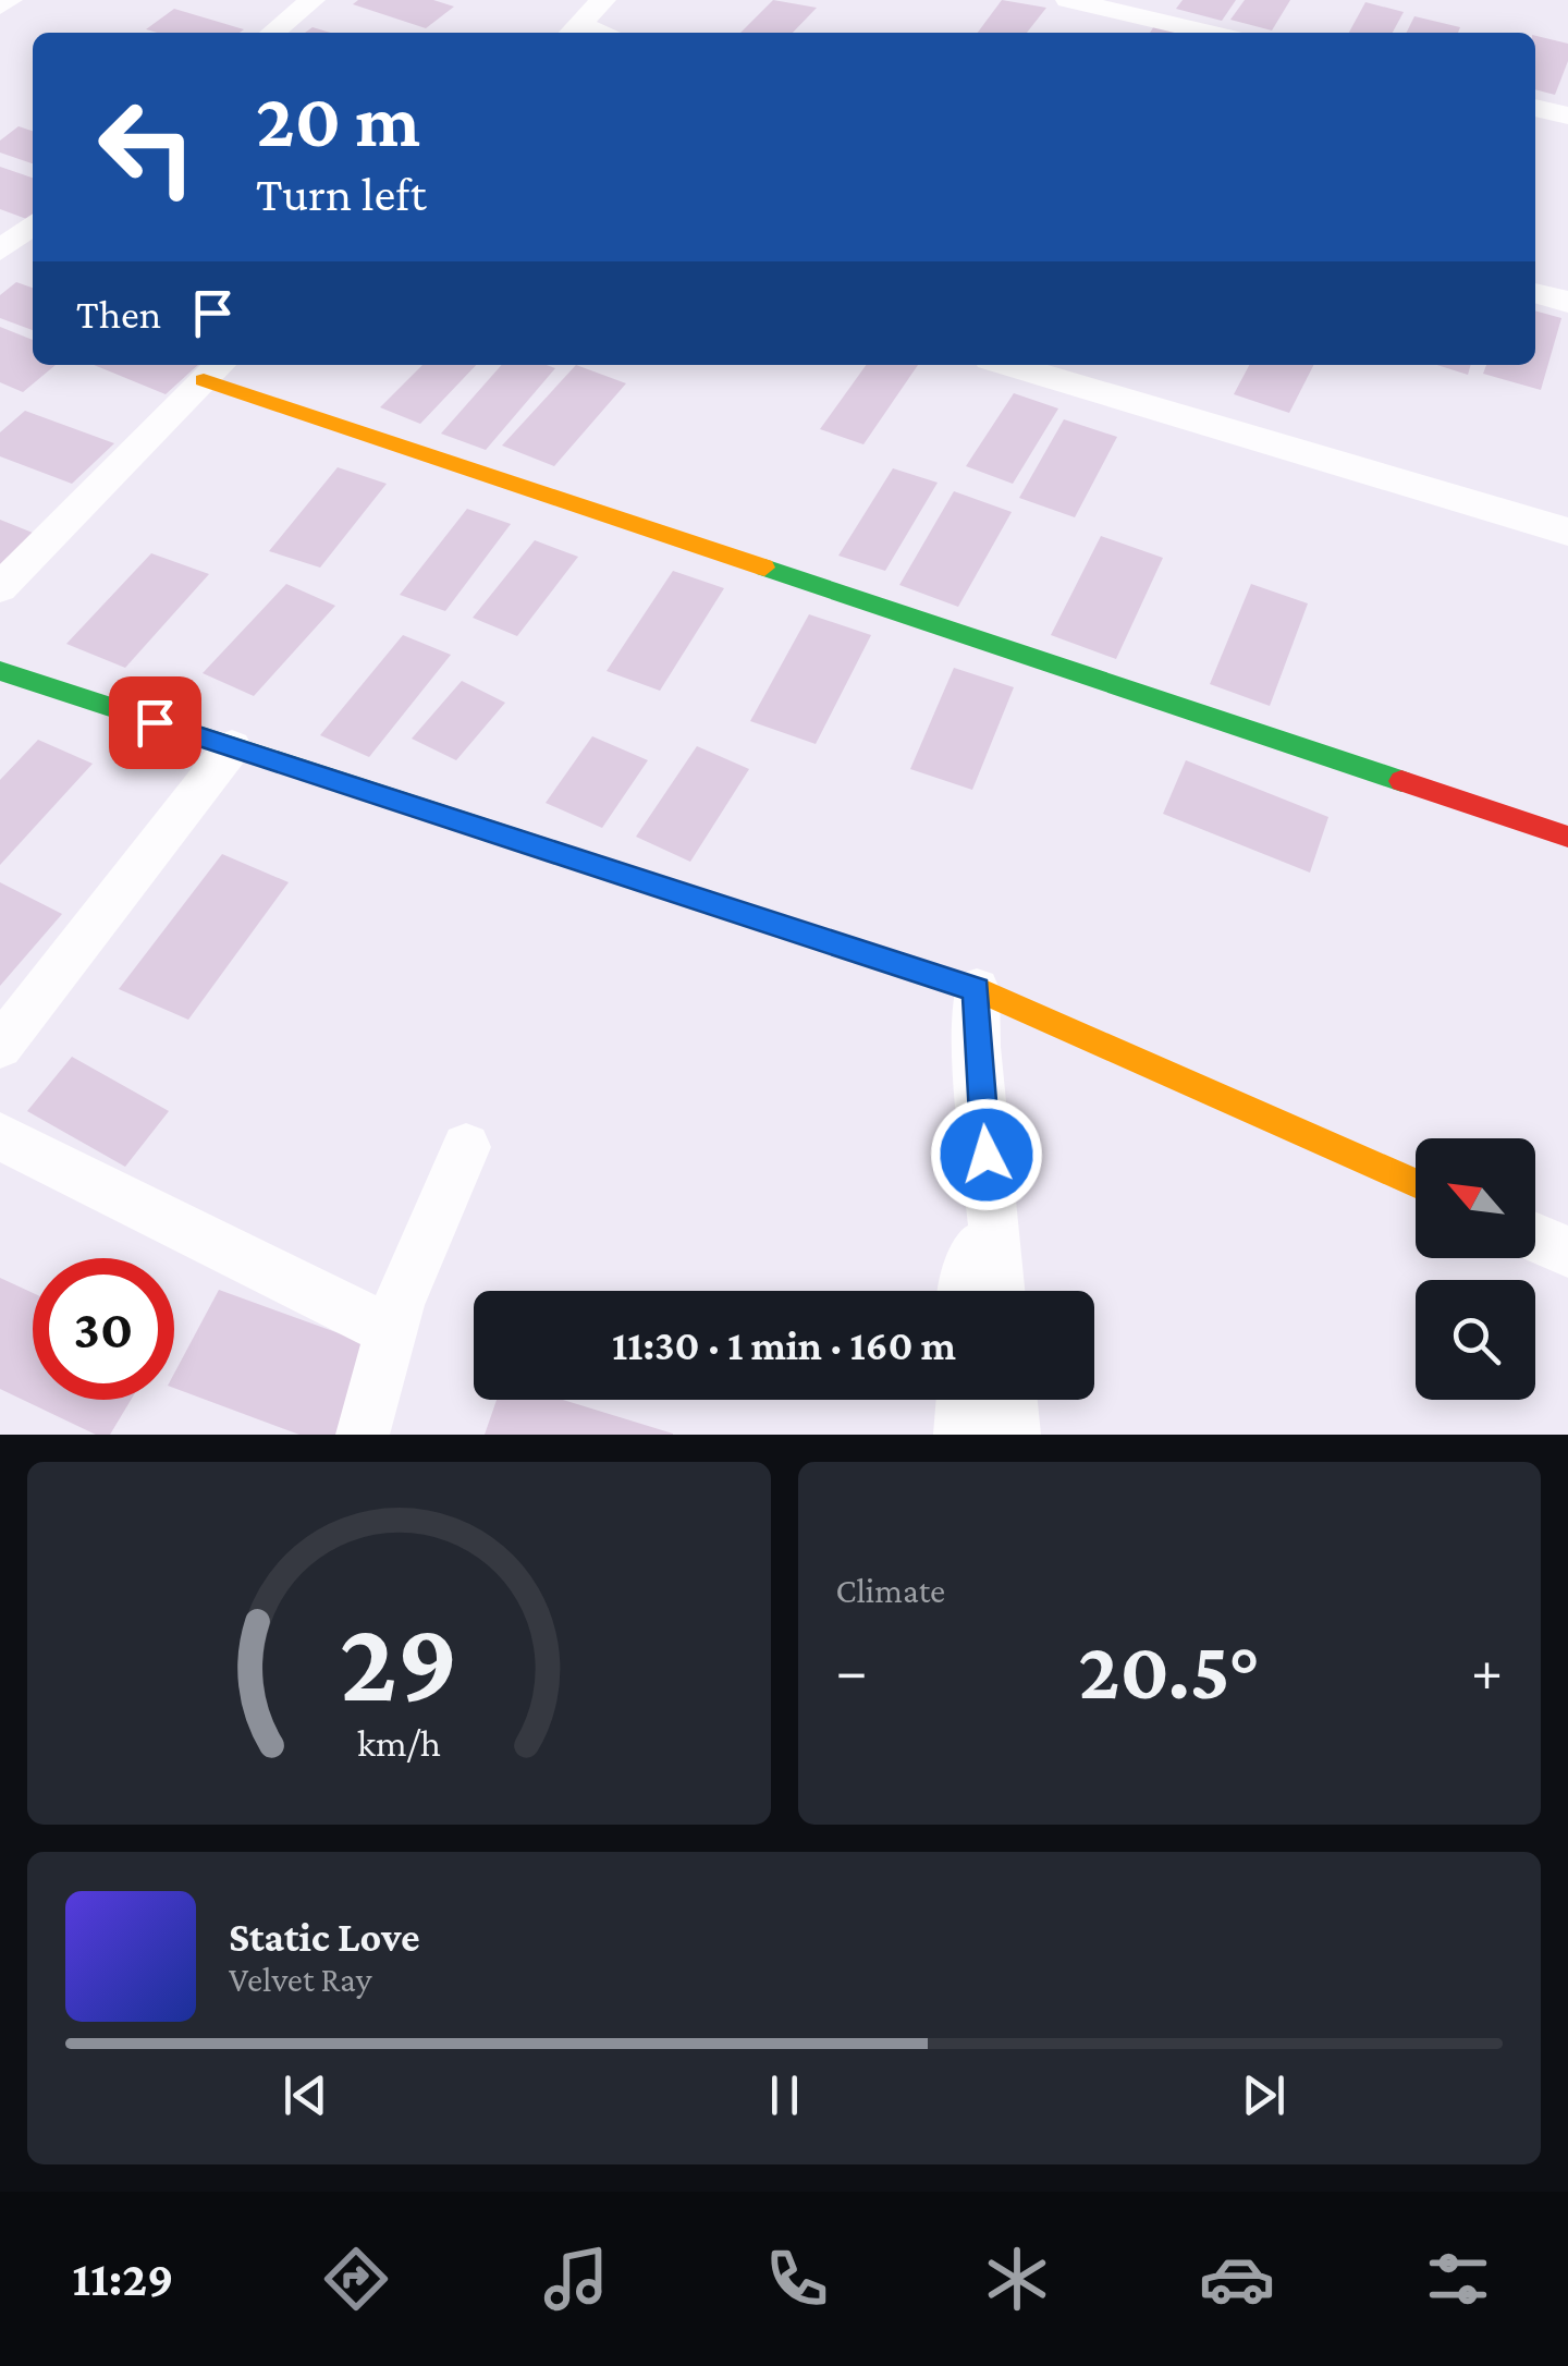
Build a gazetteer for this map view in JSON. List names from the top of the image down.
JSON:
{
  "north": "top left",
  "page": {
    "turn": ["20 m", "Turn left"],
    "then": "Then",
    "limit": "30",
    "trip": "11:30 · 1 min · 160 m",
    "tile": "Climate",
    "heat": ["−", "20.5°", "+"],
    "song": ["Static Love", "Velvet Ray"],
    "tabs": "11:29",
    "gauge": ["29", "km/h"]
  }
}
